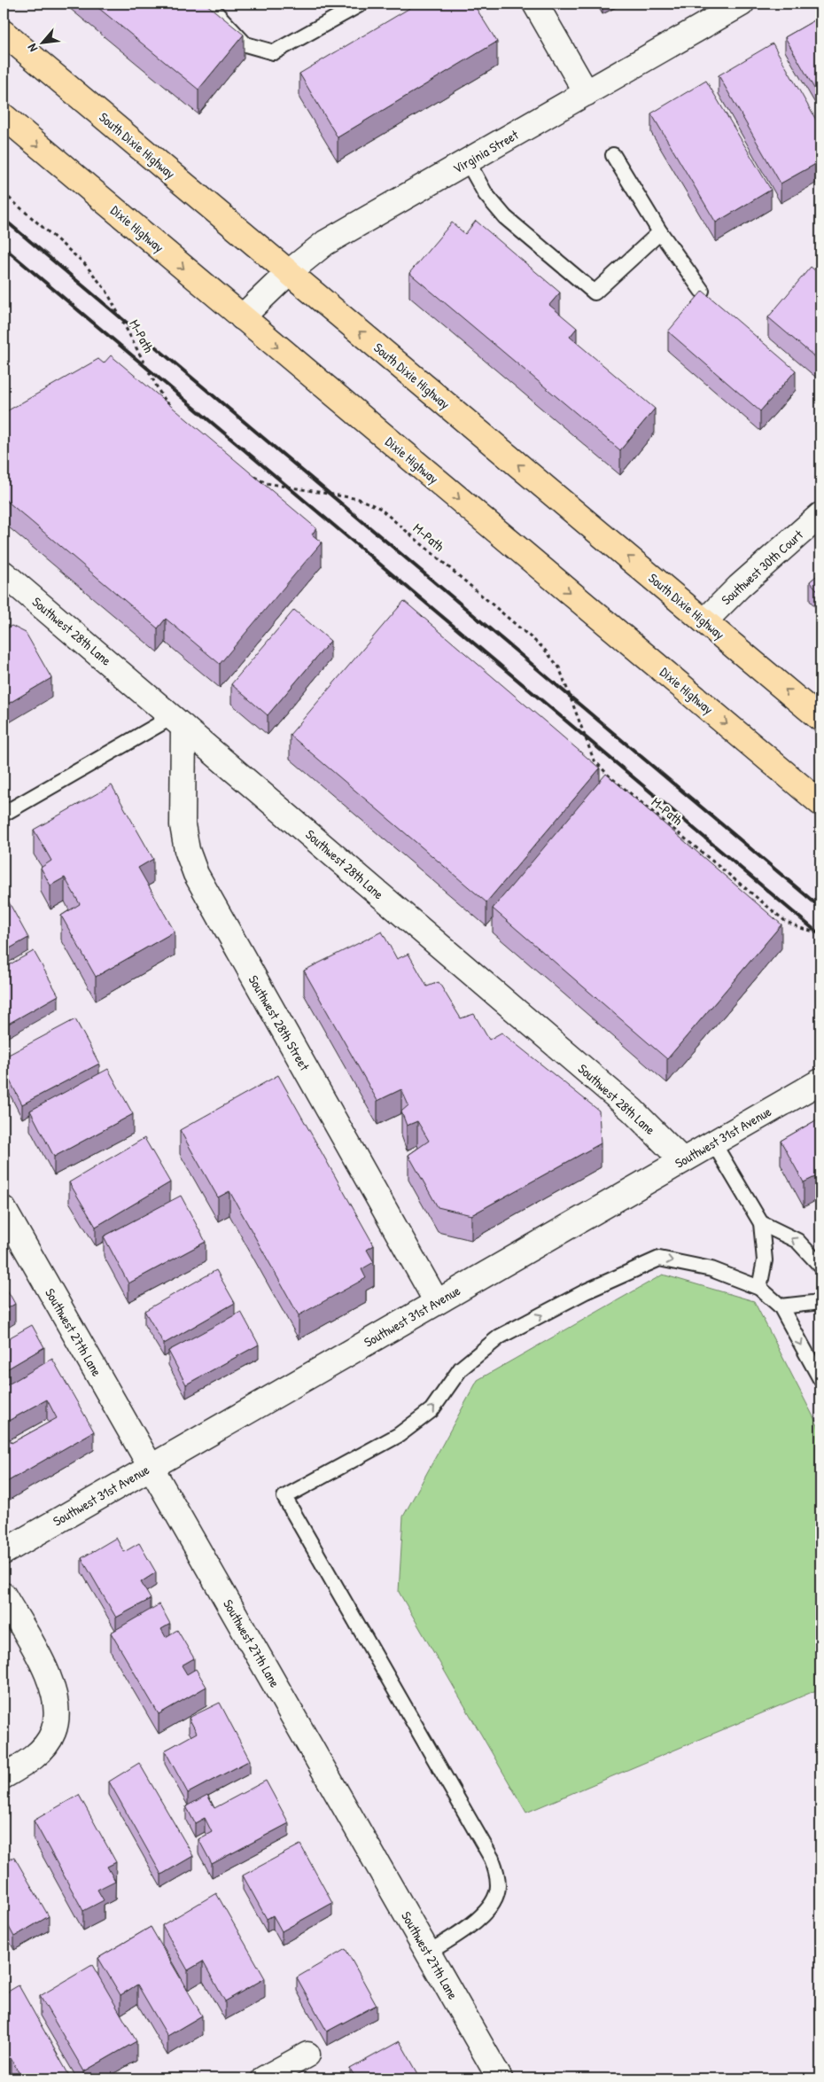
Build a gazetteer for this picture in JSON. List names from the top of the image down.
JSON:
{
  "streets": {
    "highway": ["South Dixie Highway", "Dixie Highway"],
    "street": [
      "Virginia Street",
      "Southwest 30th Court",
      "Southwest 28th Lane",
      "Southwest 28th Street",
      "Southwest 31st Avenue",
      "Southwest 27th Lane"
    ],
    "path": ["M-Path"]
  },
  "crossings": [
    ["South Dixie Highway", "Virginia Street"],
    ["South Dixie Highway", "Southwest 30th Court"],
    ["Virginia Street", "Dixie Highway"],
    ["Southwest 28th Lane", "Southwest 28th Street"],
    ["Southwest 28th Lane", "Southwest 31st Avenue"],
    ["Southwest 28th Street", "Southwest 31st Avenue"],
    ["Southwest 31st Avenue", "Southwest 27th Lane"]
  ],
  "one_way": ["South Dixie Highway", "Dixie Highway"],
  "north": "bottom left"
}
